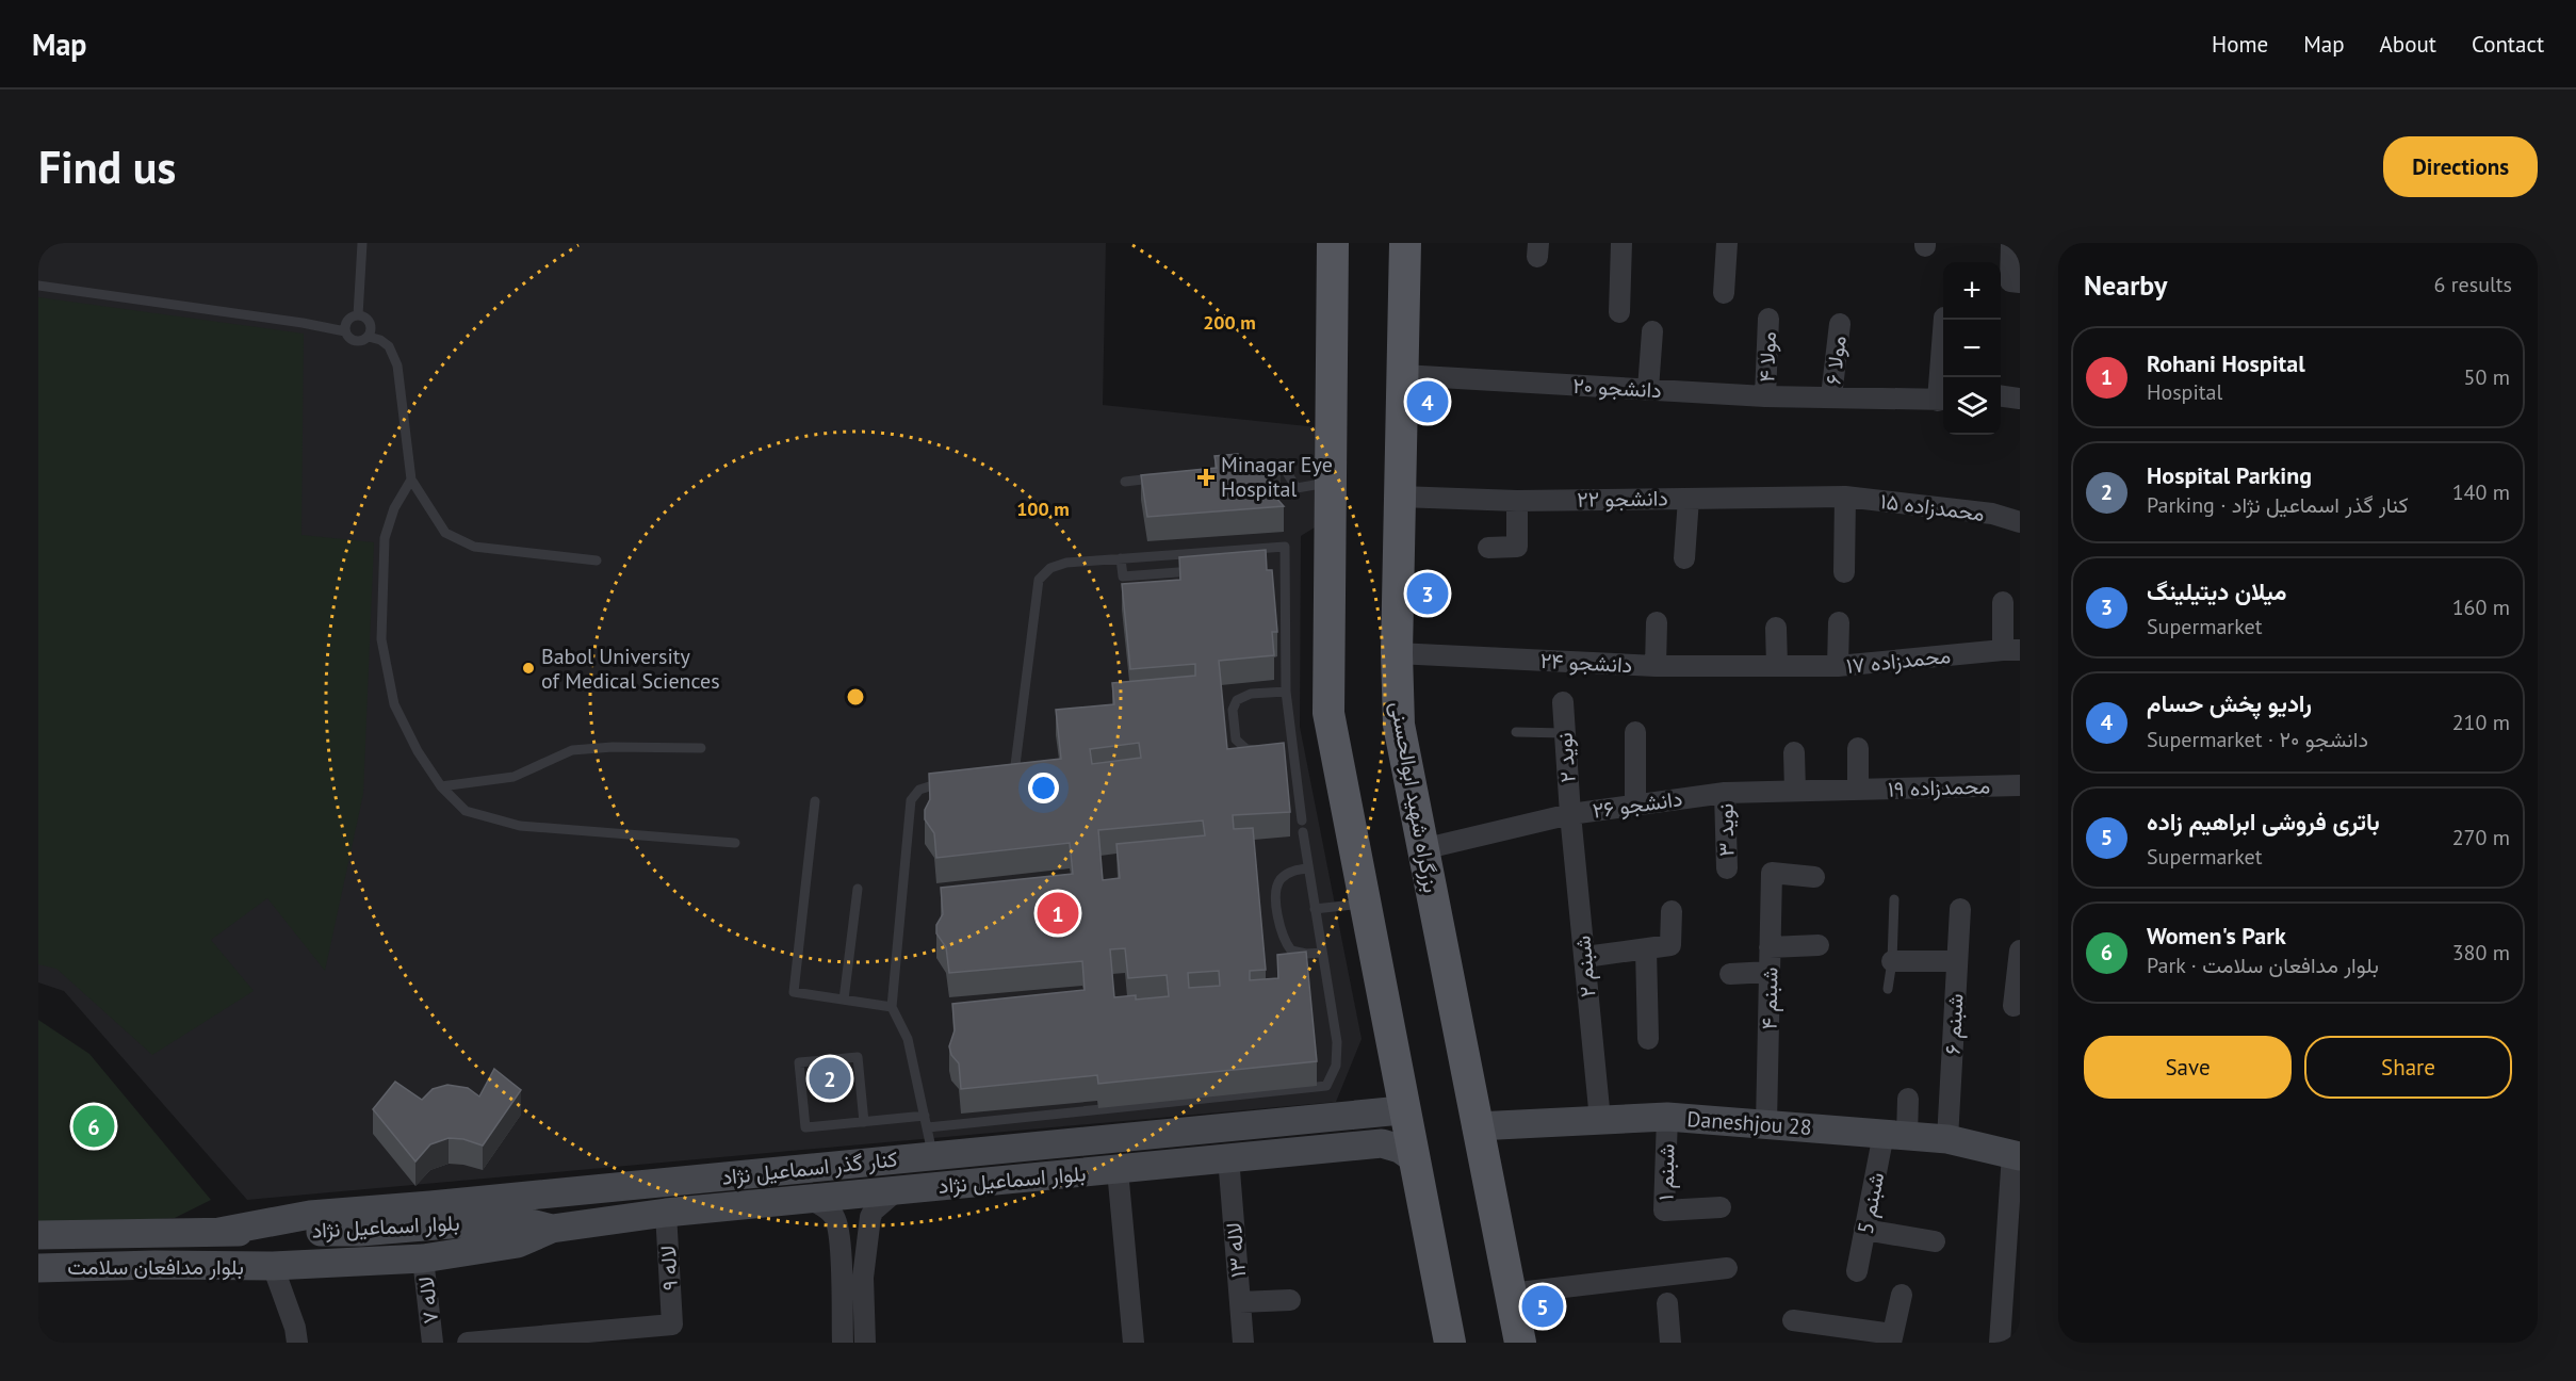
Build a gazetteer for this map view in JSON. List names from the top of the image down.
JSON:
{
  "streets": {
    "main road": [
      "بزرگراه شهید ابوالحسنی",
      "Daneshjou 28",
      "کنار گذر اسماعیل نژاد",
      "بلوار اسماعیل نژاد",
      "بلوار مدافعان سلامت"
    ],
    "street": [
      "مولا ۴",
      "مولا ۶",
      "دانشجو ۲۰",
      "دانشجو ۲۲",
      "محمدزاده ۱۵",
      "محمدزاده ۱۷",
      "دانشجو ۲۴",
      "نوید ۲",
      "محمدزاده ۱۹",
      "دانشجو ۲۶",
      "نوید ۳",
      "شبنم ۲",
      "شبنم ۴",
      "شبنم ۶",
      "شبنم ۱",
      "شبنم 5",
      "لاله ۱۳",
      "لاله ۹",
      "لاله ۷"
    ]
  },
  "crossings": [
    ["مولا ۴", "دانشجو ۲۰"],
    ["مولا ۶", "دانشجو ۲۰"],
    ["دانشجو ۲۰", "بزرگراه شهید ابوالحسنی"],
    ["دانشجو ۲۲", "محمدزاده ۱۵"],
    ["دانشجو ۲۲", "بزرگراه شهید ابوالحسنی"],
    ["محمدزاده ۱۷", "دانشجو ۲۴"],
    ["دانشجو ۲۴", "بزرگراه شهید ابوالحسنی"],
    ["نوید ۲", "دانشجو ۲۶"],
    ["نوید ۲", "شبنم ۲"],
    ["محمدزاده ۱۹", "دانشجو ۲۶"],
    ["بزرگراه شهید ابوالحسنی", "دانشجو ۲۶"],
    ["بزرگراه شهید ابوالحسنی", "Daneshjou 28"],
    ["دانشجو ۲۶", "نوید ۳"],
    ["دانشجو ۲۶", "شبنم ۲"],
    ["شبنم ۲", "Daneshjou 28"],
    ["شبنم ۴", "Daneshjou 28"],
    ["شبنم ۶", "Daneshjou 28"],
    ["Daneshjou 28", "شبنم ۱"],
    ["Daneshjou 28", "شبنم 5"],
    ["کنار گذر اسماعیل نژاد", "بلوار اسماعیل نژاد"],
    ["کنار گذر اسماعیل نژاد", "بلوار مدافعان سلامت"],
    ["بلوار اسماعیل نژاد", "لاله ۱۳"],
    ["بلوار اسماعیل نژاد", "بلوار مدافعان سلامت"],
    ["بلوار اسماعیل نژاد", "لاله ۹"],
    ["بلوار اسماعیل نژاد", "لاله ۷"]
  ],
  "places": {
    "health": ["Minagar Eye Hospital"],
    "other": ["Babol University of Medical Sciences"]
  },
  "page": {
    "header": "Map",
    "nav": [
      "Home",
      "Map",
      "About",
      "Contact"
    ],
    "buttons": [
      "Directions",
      ["Save", "Share"]
    ],
    "title": "Find us",
    "heading": ["Nearby", "6 results"],
    "map_buttons": ["+", "−"],
    "list": [
      {
        "mark": "1",
        "name": "Rohani Hospital",
        "note": "Hospital",
        "value": "50 m"
      },
      {
        "mark": "2",
        "name": "Hospital Parking",
        "note": "Parking · کنار گذر اسماعیل نژاد",
        "value": "140 m"
      },
      {
        "mark": "3",
        "name": "میلان دیتیلینگ",
        "note": "Supermarket",
        "value": "160 m"
      },
      {
        "mark": "4",
        "name": "رادیو پخش حسام",
        "note": "Supermarket · دانشجو ۲۰",
        "value": "210 m"
      },
      {
        "mark": "5",
        "name": "باتری فروشی ابراهیم زاده",
        "note": "Supermarket",
        "value": "270 m"
      },
      {
        "mark": "6",
        "name": "Women's Park",
        "note": "Park · بلوار مدافعان سلامت",
        "value": "380 m"
      }
    ],
    "pins": [
      "4",
      "3",
      "1",
      "2",
      "6",
      "5"
    ]
  },
  "rings": ["200 m", "100 m"]
}
